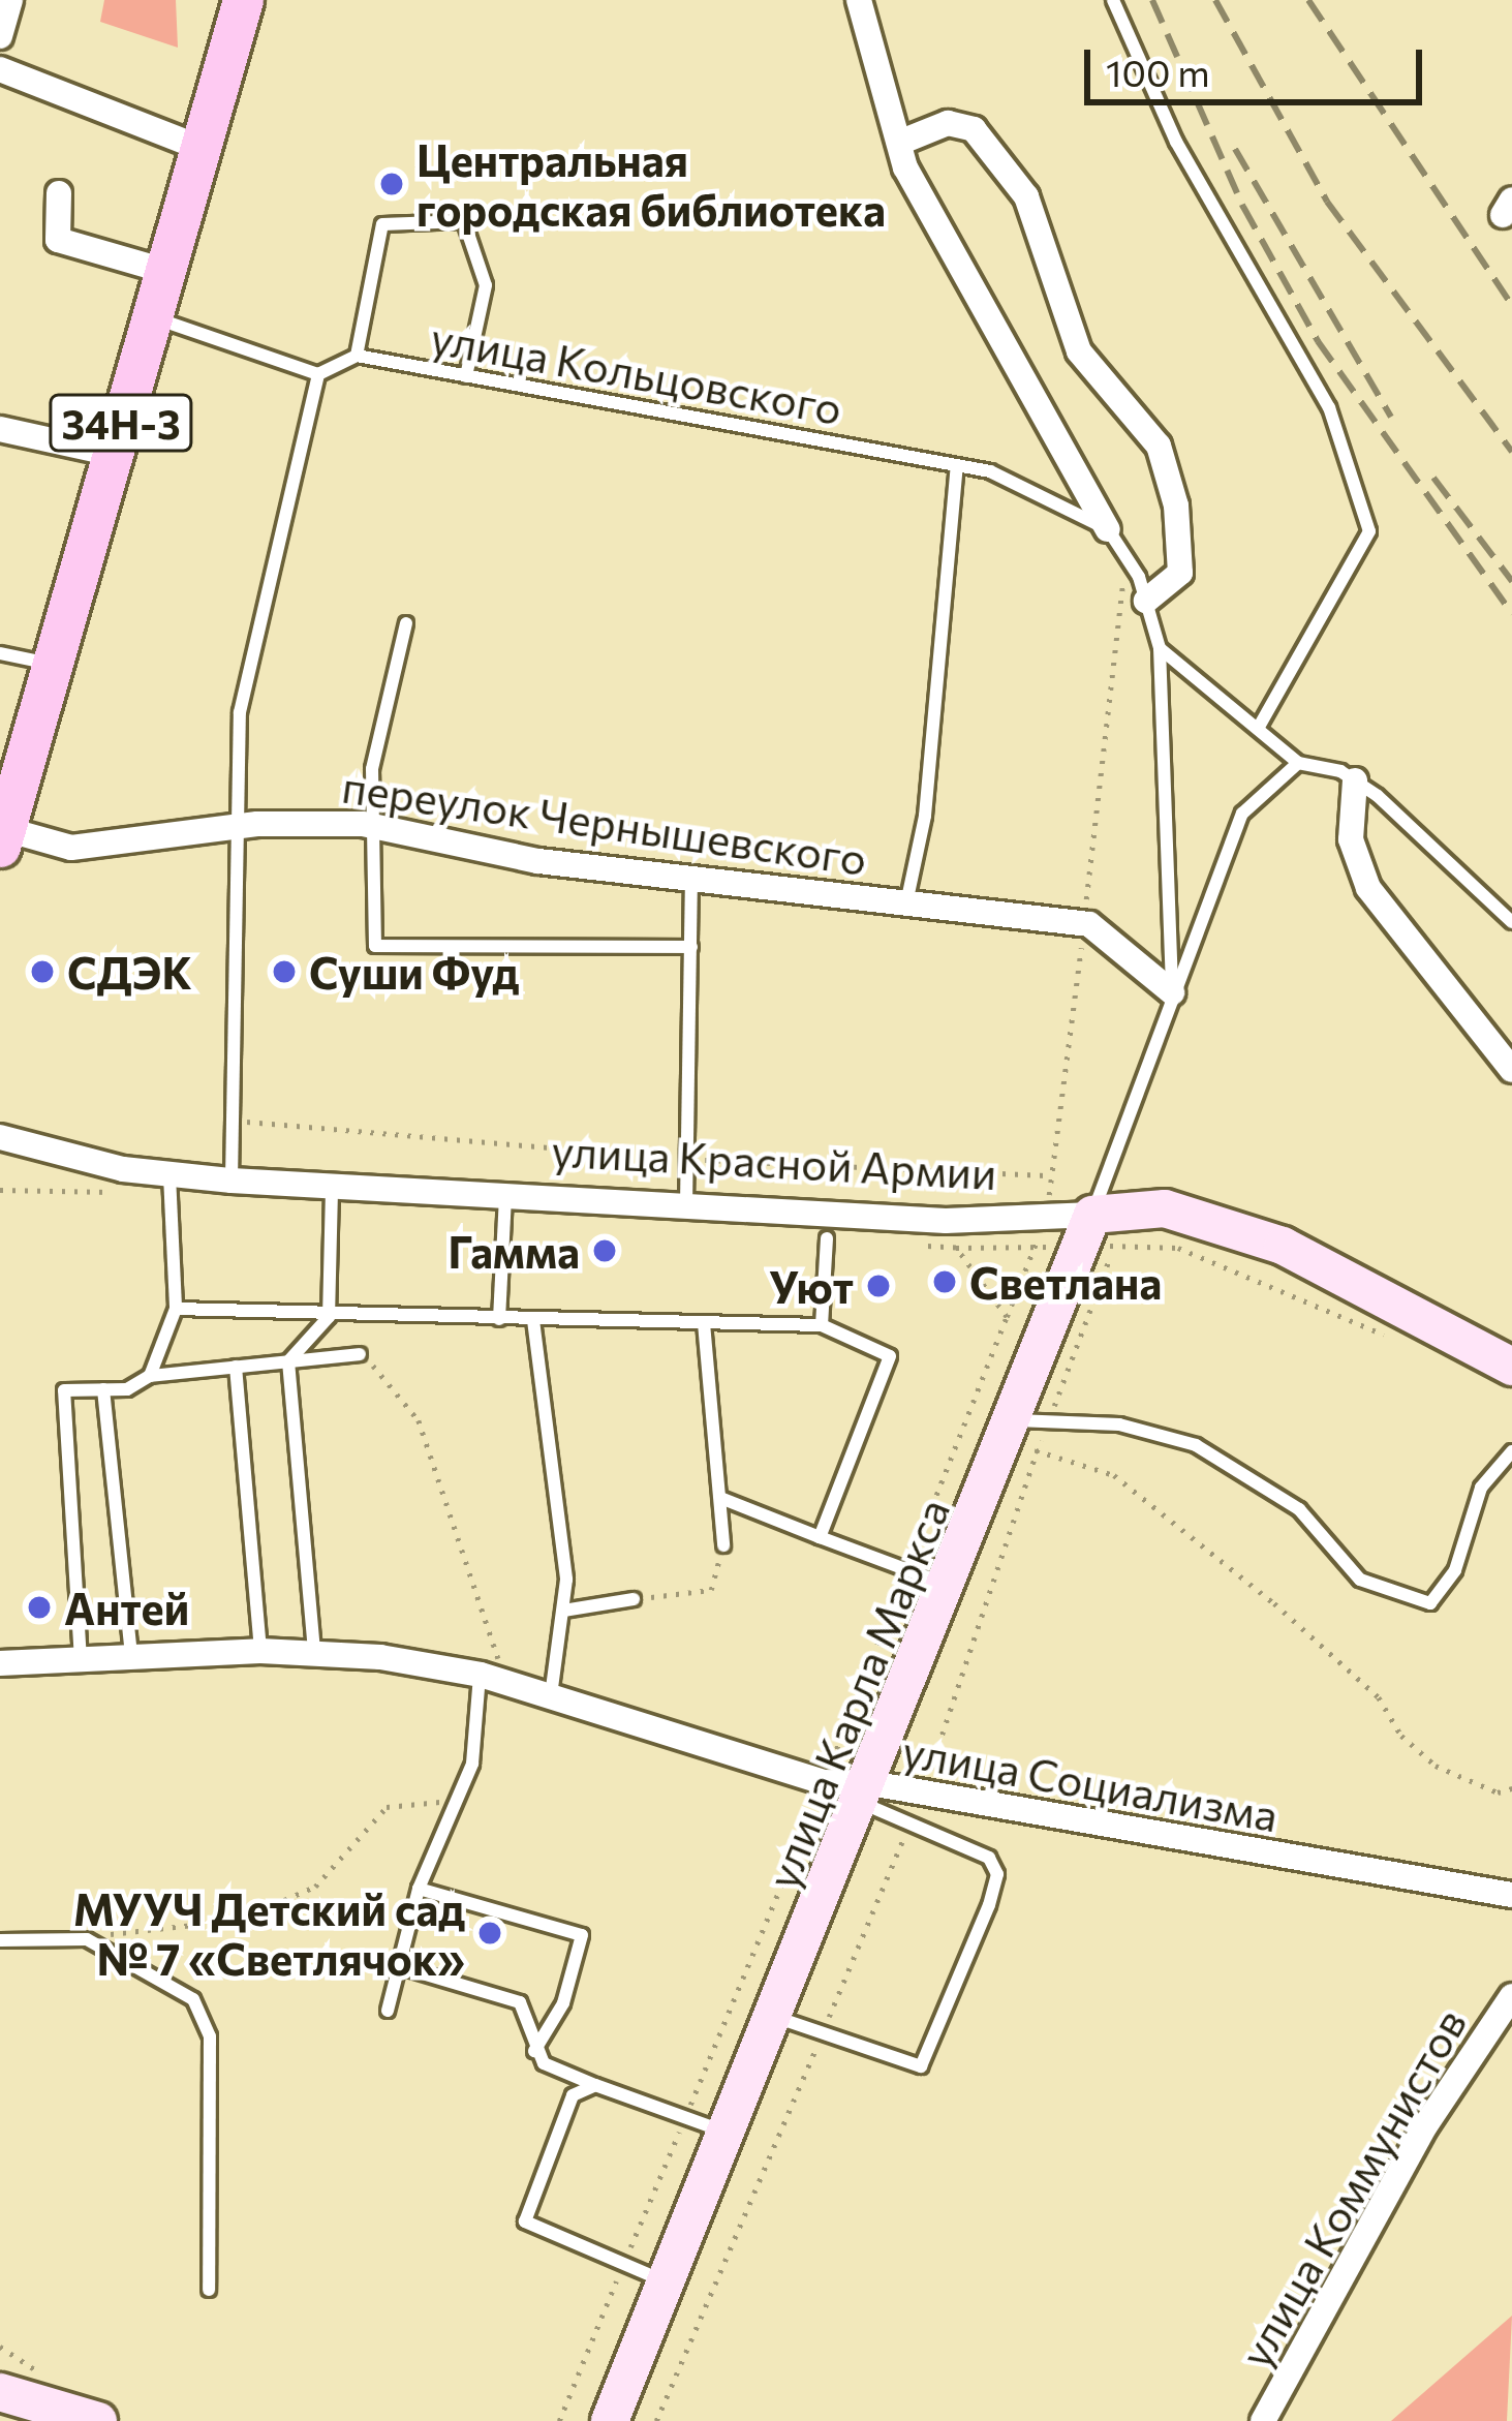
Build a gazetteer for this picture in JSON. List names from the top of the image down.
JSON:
{
  "streets": {
    "main road": ["34Н-3", "улица Красной Армии", "улица Карла Маркса"],
    "street": ["переулок Чернышевского", "улица Социализма", "улица Коммунистов"],
    "lane": ["улица Кольцовского"]
  },
  "crossings": [
    ["улица Кольцовского", "улица Карла Маркса"],
    ["34Н-3", "переулок Чернышевского"],
    ["переулок Чернышевского", "улица Карла Маркса"],
    ["улица Красной Армии", "улица Карла Маркса"],
    ["улица Карла Маркса", "улица Социализма"]
  ],
  "places": [
    "Центральная городская библиотека",
    "СДЭК",
    "Суши Фуд",
    "Гамма",
    "Светлана",
    "Уют",
    "Антей",
    "МУУЧ Детский сад № 7 «Светлячок»"
  ],
  "scale_bar": "100 m"
}
